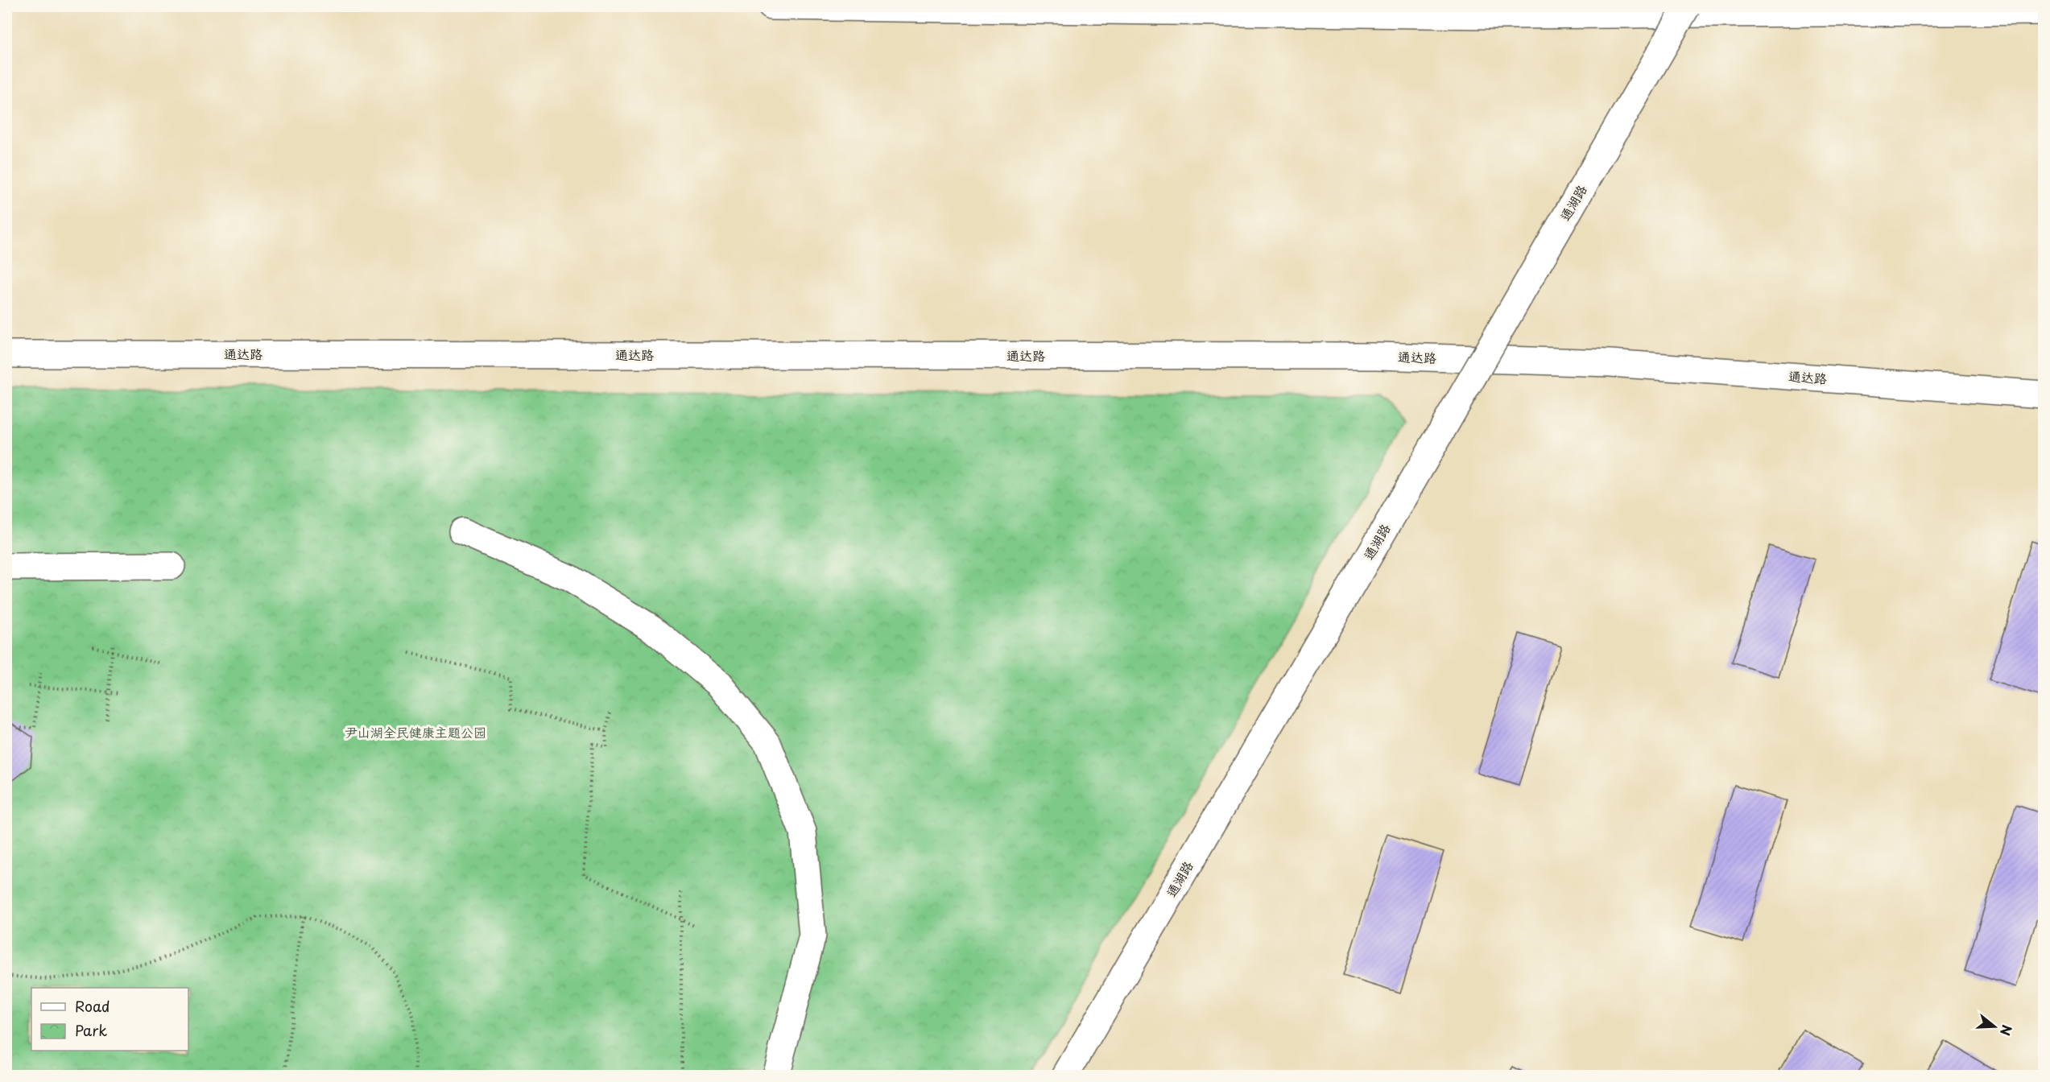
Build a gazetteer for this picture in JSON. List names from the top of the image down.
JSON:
{
  "streets": {
    "main road": ["通湖路", "通达路"]
  },
  "parks": ["尹山湖全民健康主题公园"],
  "legend": ["Road", "Park"],
  "north": "right"
}
